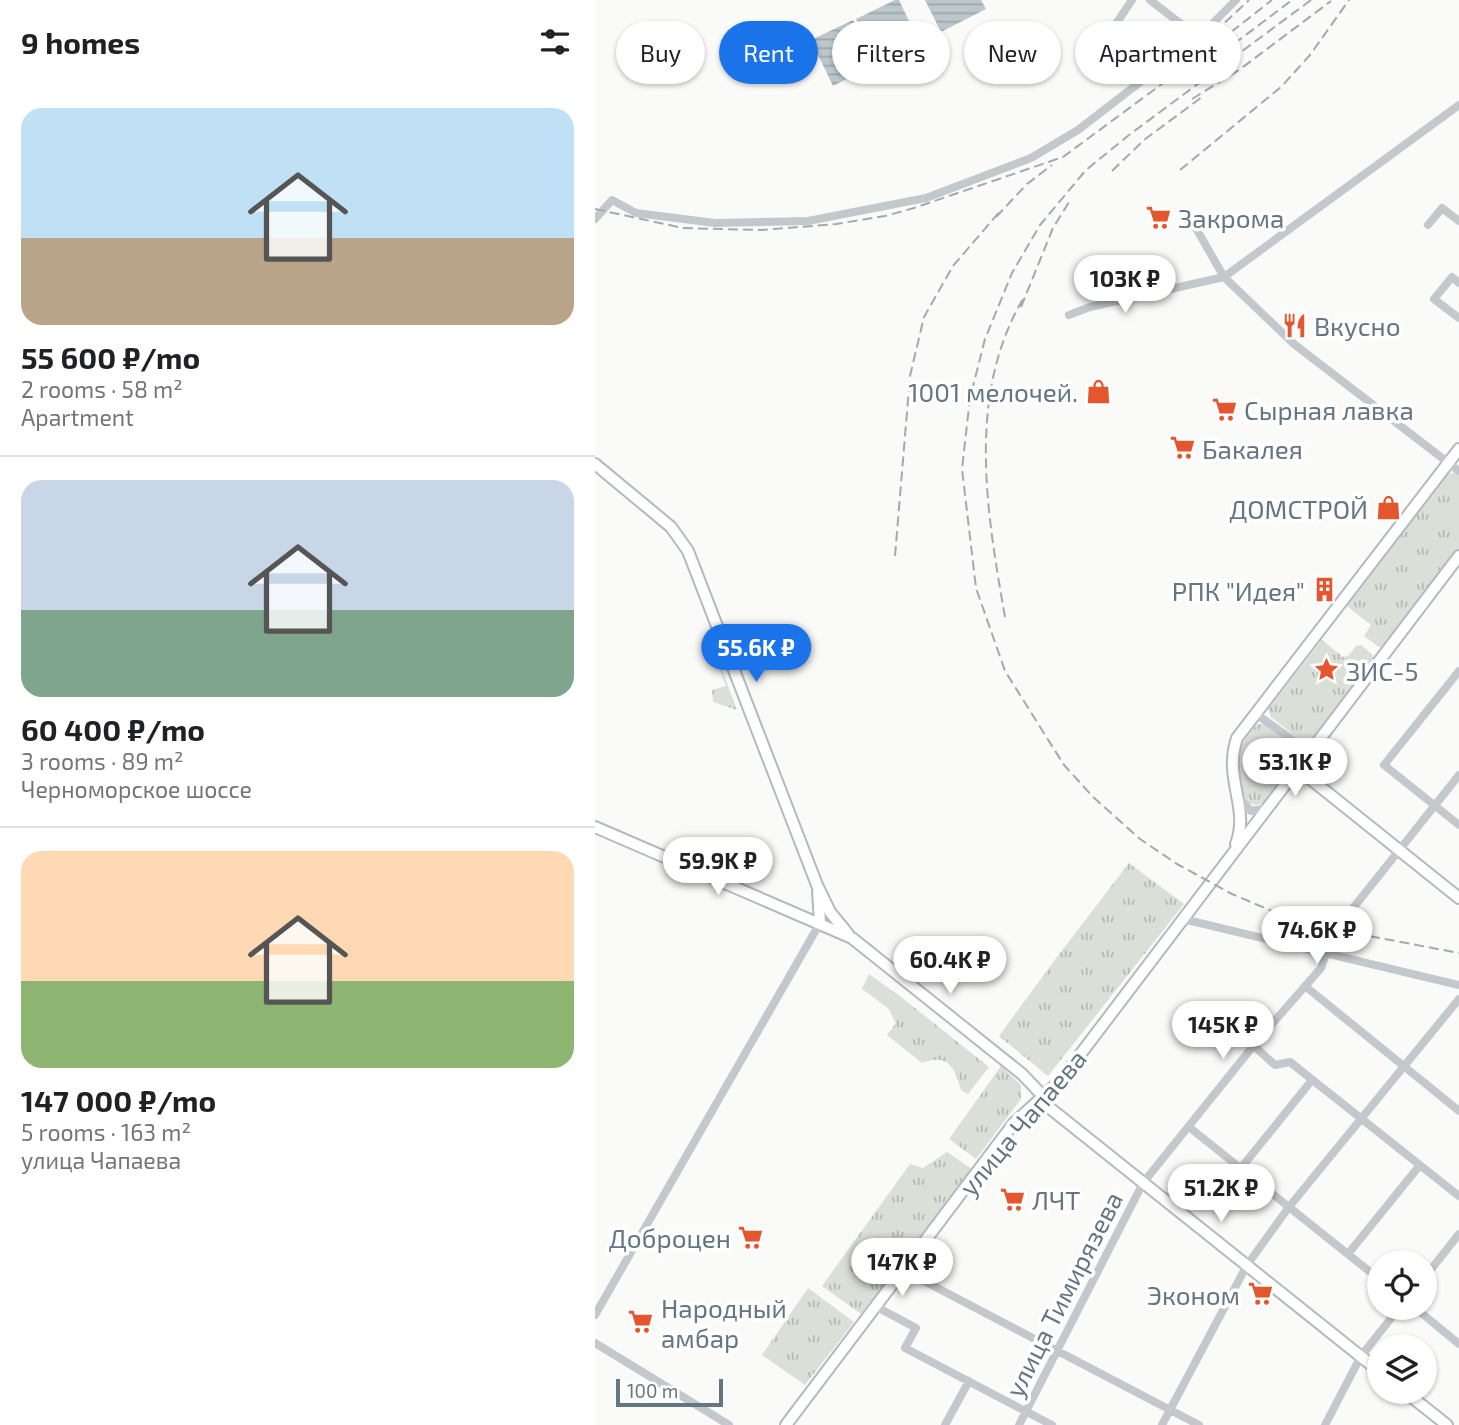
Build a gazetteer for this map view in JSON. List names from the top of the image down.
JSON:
{
  "streets": {
    "main road": ["улица Чапаева"],
    "street": ["улица Тимирязева"]
  },
  "places": {
    "supermarket": [
      "Закрома",
      "Сырная лавка",
      "Бакалея",
      "ЛЧТ",
      "Доброцен",
      "Эконом",
      "Народный амбар"
    ],
    "restaurant": ["Вкусно"],
    "shop": ["1001 мелочей.", "ДОМСТРОЙ"],
    "building": ["РПК \"Идея\""],
    "place": ["ЗИС-5"]
  },
  "scale_bar": "100 m",
  "page": {
    "heading": "9 homes",
    "chip": [
      "Buy",
      "Rent",
      "Filters",
      "New",
      "Apartment"
    ],
    "list": [
      {
        "name": "55 600 ₽/mo",
        "note": "2 rooms · 58 m² · Apartment"
      },
      {
        "name": "60 400 ₽/mo",
        "note": "3 rooms · 89 m² · Черноморское шоссе"
      },
      {
        "name": "147 000 ₽/mo",
        "note": "5 rooms · 163 m² · улица Чапаева"
      }
    ],
    "price": [
      "103K ₽",
      "55.6K ₽",
      "53.1K ₽",
      "59.9K ₽",
      "74.6K ₽",
      "60.4K ₽",
      "145K ₽",
      "51.2K ₽",
      "147K ₽"
    ],
    "scale": "100 m"
  }
}
